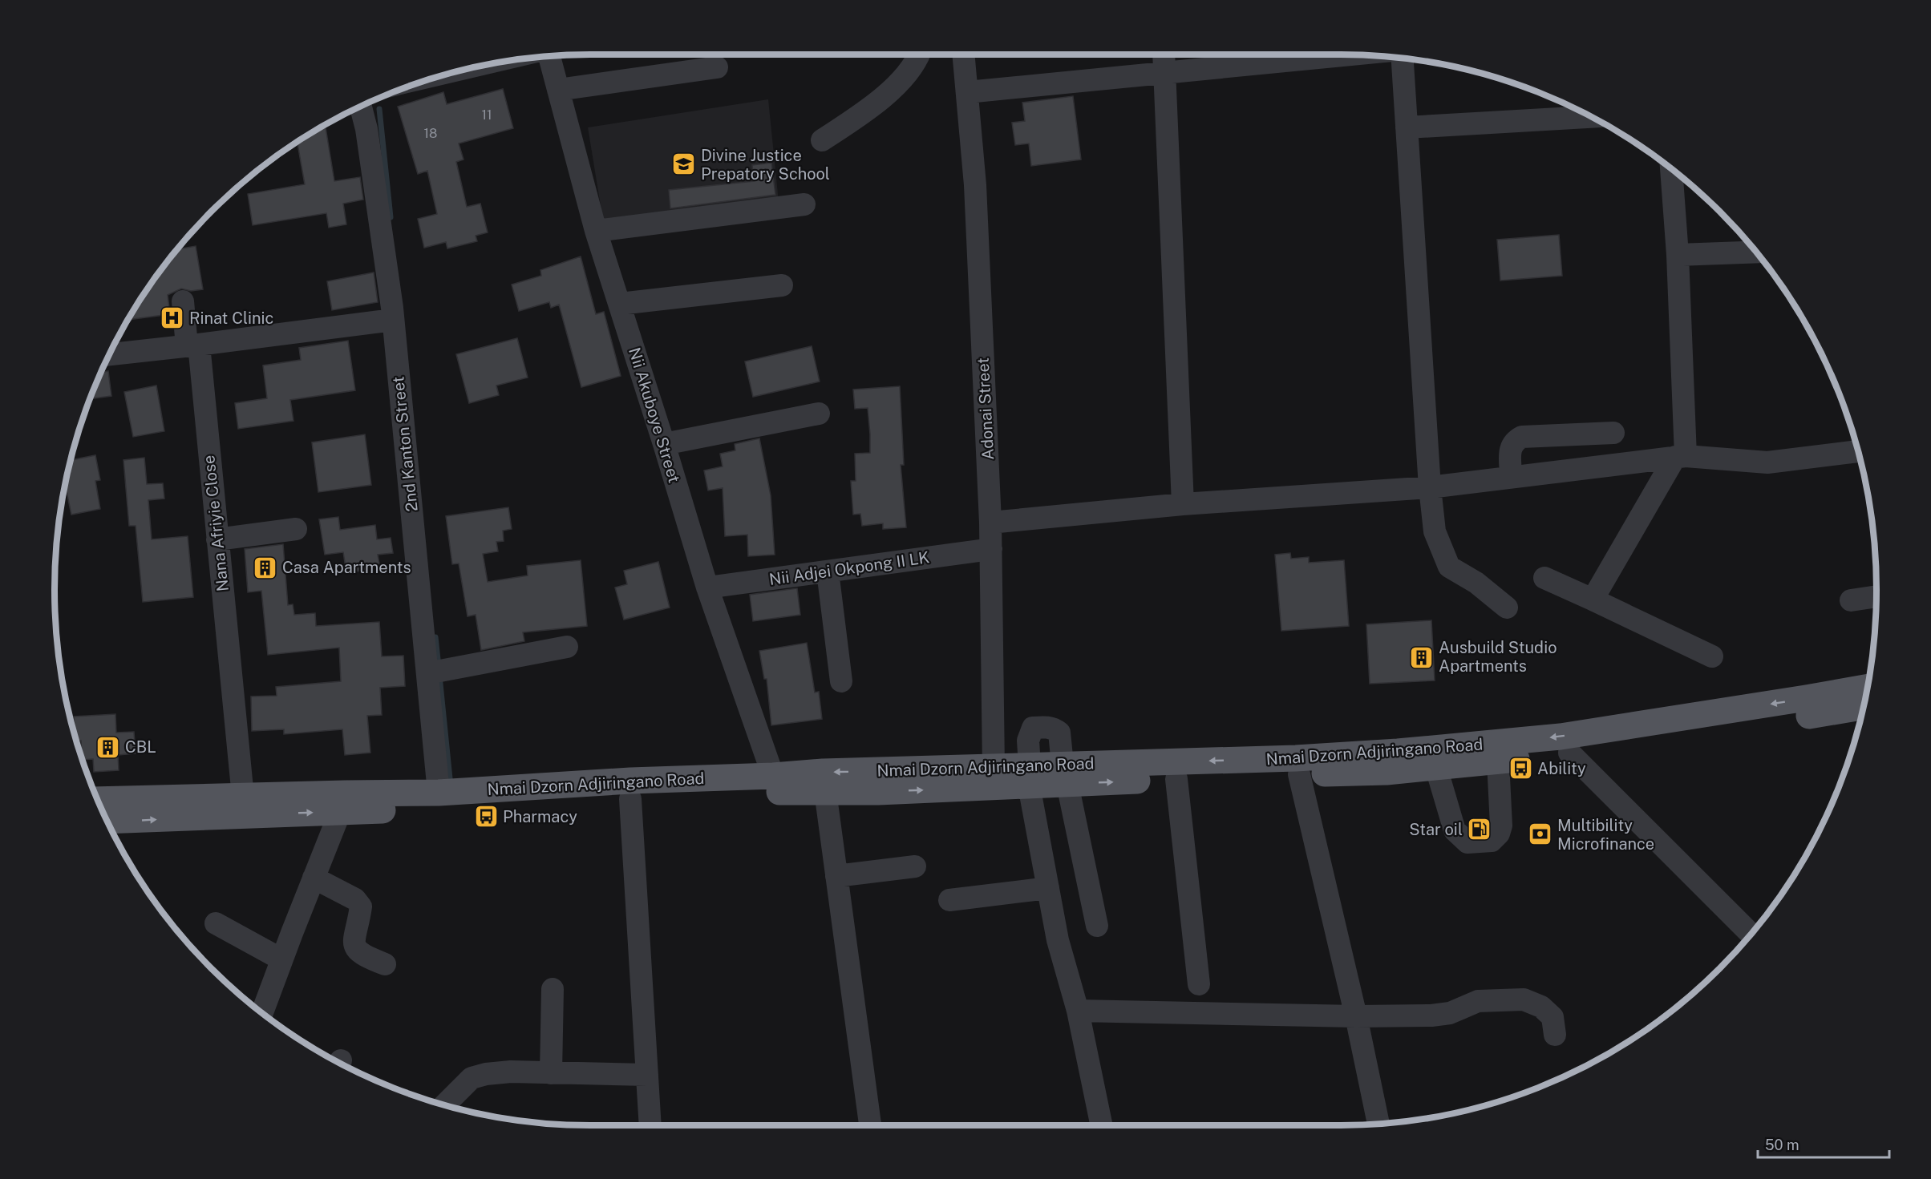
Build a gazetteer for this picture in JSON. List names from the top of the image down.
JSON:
{
  "streets": {
    "main road": ["Nmai Dzorn Adjiringano Road"],
    "street": [
      "Adonai Street",
      "Nii Akuboye Street",
      "2nd Kanton Street",
      "Nana Afriyie Close",
      "Nii Adjei Okpong II LK"
    ]
  },
  "crossings": [
    ["Adonai Street", "Nii Adjei Okpong II LK"],
    ["Adonai Street", "Nmai Dzorn Adjiringano Road"],
    ["Nii Akuboye Street", "Nii Adjei Okpong II LK"],
    ["Nii Akuboye Street", "Nmai Dzorn Adjiringano Road"],
    ["2nd Kanton Street", "Nmai Dzorn Adjiringano Road"],
    ["Nana Afriyie Close", "Nmai Dzorn Adjiringano Road"]
  ],
  "places": {
    "school or university": ["Divine Justice Prepatory School"],
    "hospital": ["Rinat Clinic"],
    "building": ["Casa Apartments", "Ausbuild Studio Apartments", "CBL"],
    "bus stop": ["Ability", "Pharmacy"],
    "fuel station": ["Star oil"],
    "bank": ["Multibility Microfinance"]
  },
  "house_numbers": ["11", "18"],
  "scale_bar": "50 m"
}
